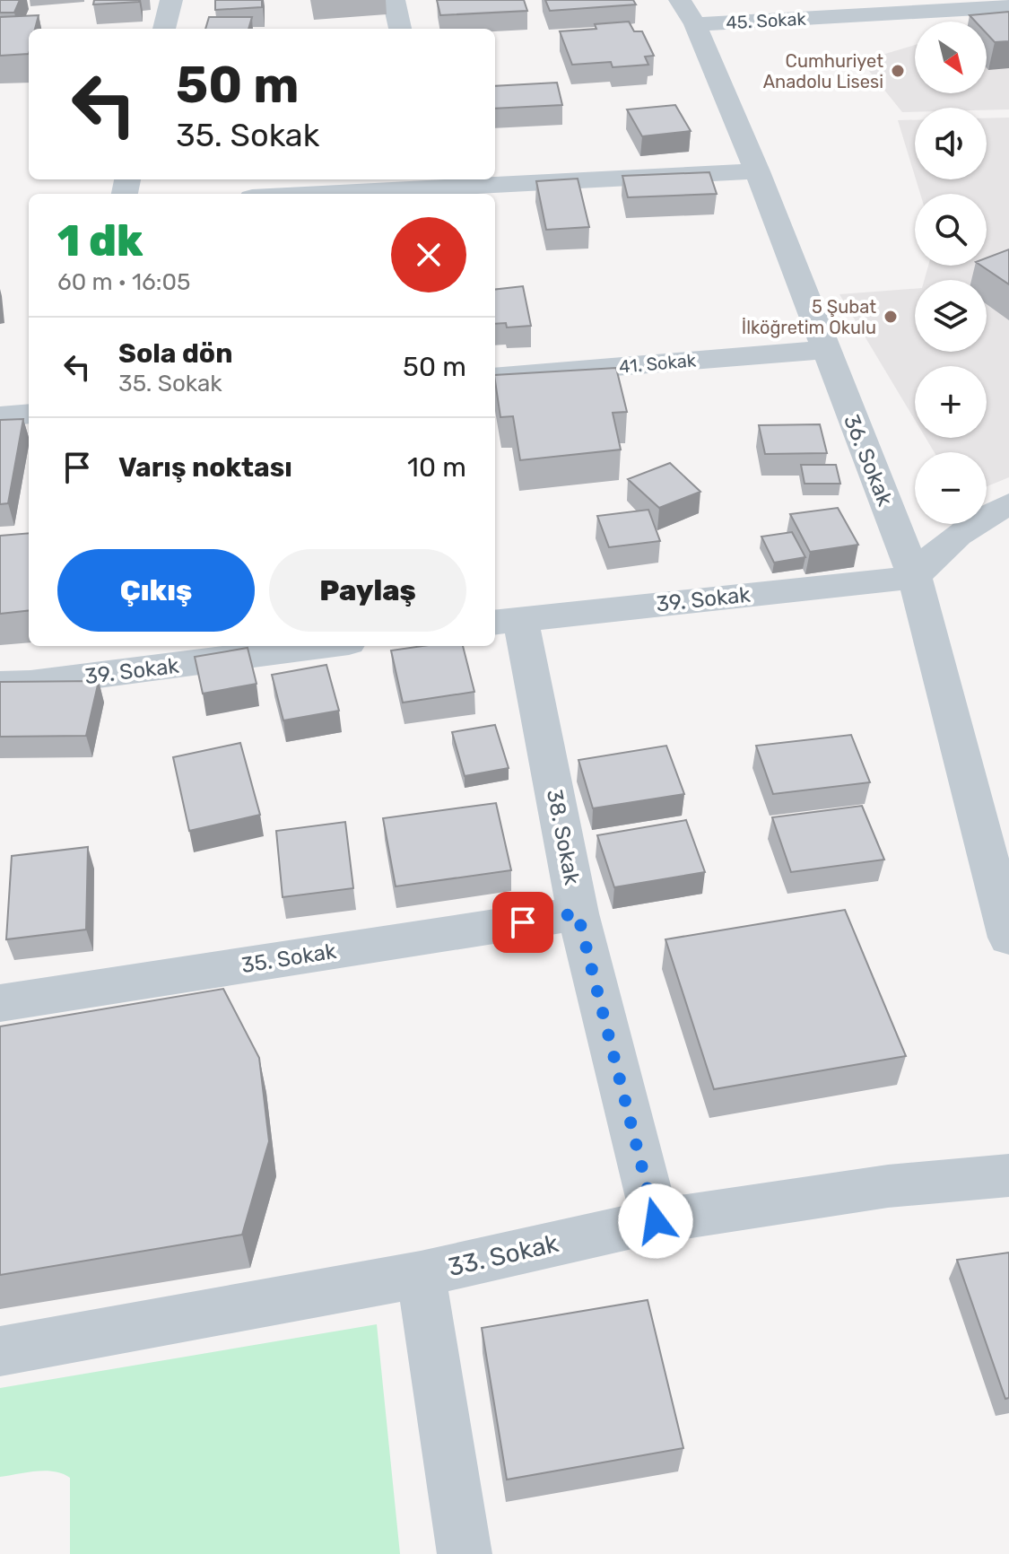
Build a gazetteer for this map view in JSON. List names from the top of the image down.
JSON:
{
  "streets": {
    "street": [
      "45. Sokak",
      "41. Sokak",
      "36. Sokak",
      "39. Sokak",
      "38. Sokak",
      "35. Sokak",
      "33. Sokak"
    ]
  },
  "crossings": [
    ["45. Sokak", "36. Sokak"],
    ["41. Sokak", "36. Sokak"],
    ["36. Sokak", "39. Sokak"],
    ["39. Sokak", "38. Sokak"],
    ["38. Sokak", "35. Sokak"],
    ["38. Sokak", "33. Sokak"]
  ],
  "places": ["Cumhuriyet Anadolu Lisesi", "5 Şubat İlköğretim Okulu"],
  "north": "bottom right",
  "page": {
    "map_buttons": ["+", "−"],
    "turn": ["50 m", "35. Sokak"],
    "heading": ["1 dk", "60 m · 16:05"],
    "list": [
      {
        "name": "Sola dön",
        "note": "35. Sokak",
        "value": "50 m"
      },
      {
        "name": "Varış noktası",
        "value": "10 m"
      }
    ],
    "buttons": ["Çıkış", "Paylaş"]
  }
}
